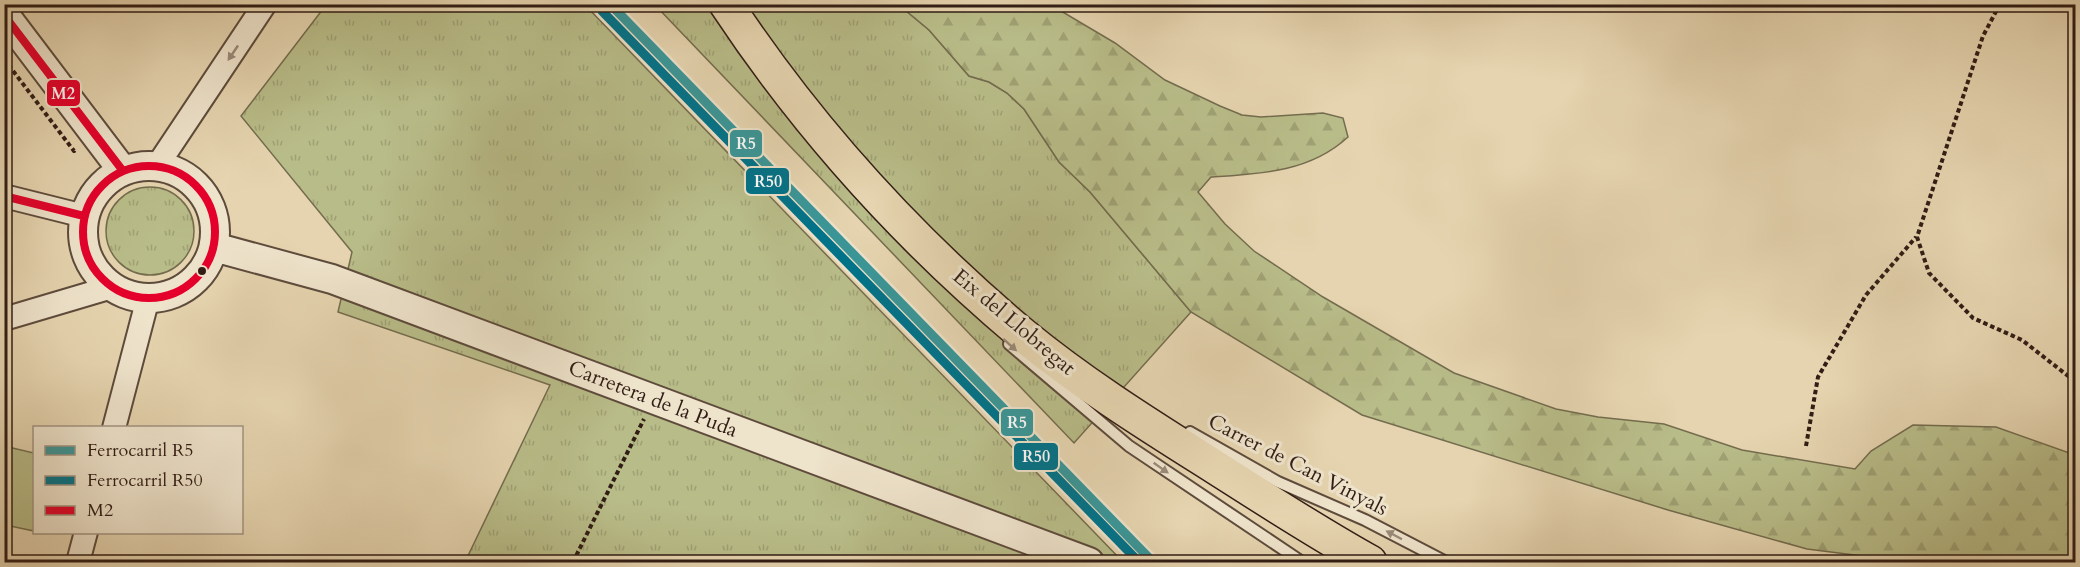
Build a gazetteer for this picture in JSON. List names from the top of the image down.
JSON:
{
  "streets": {
    "main road": ["Eix del Llobregat"],
    "street": ["Carretera de la Puda"],
    "lane": ["Carrer de Can Vinyals"]
  },
  "crossings": [
    ["Eix del Llobregat", "Carrer de Can Vinyals"]
  ],
  "lines": ["rail line R5", "rail line R50", "transit line M2"],
  "legend": ["Ferrocarril R5", "Ferrocarril R50", "M2"]
}
